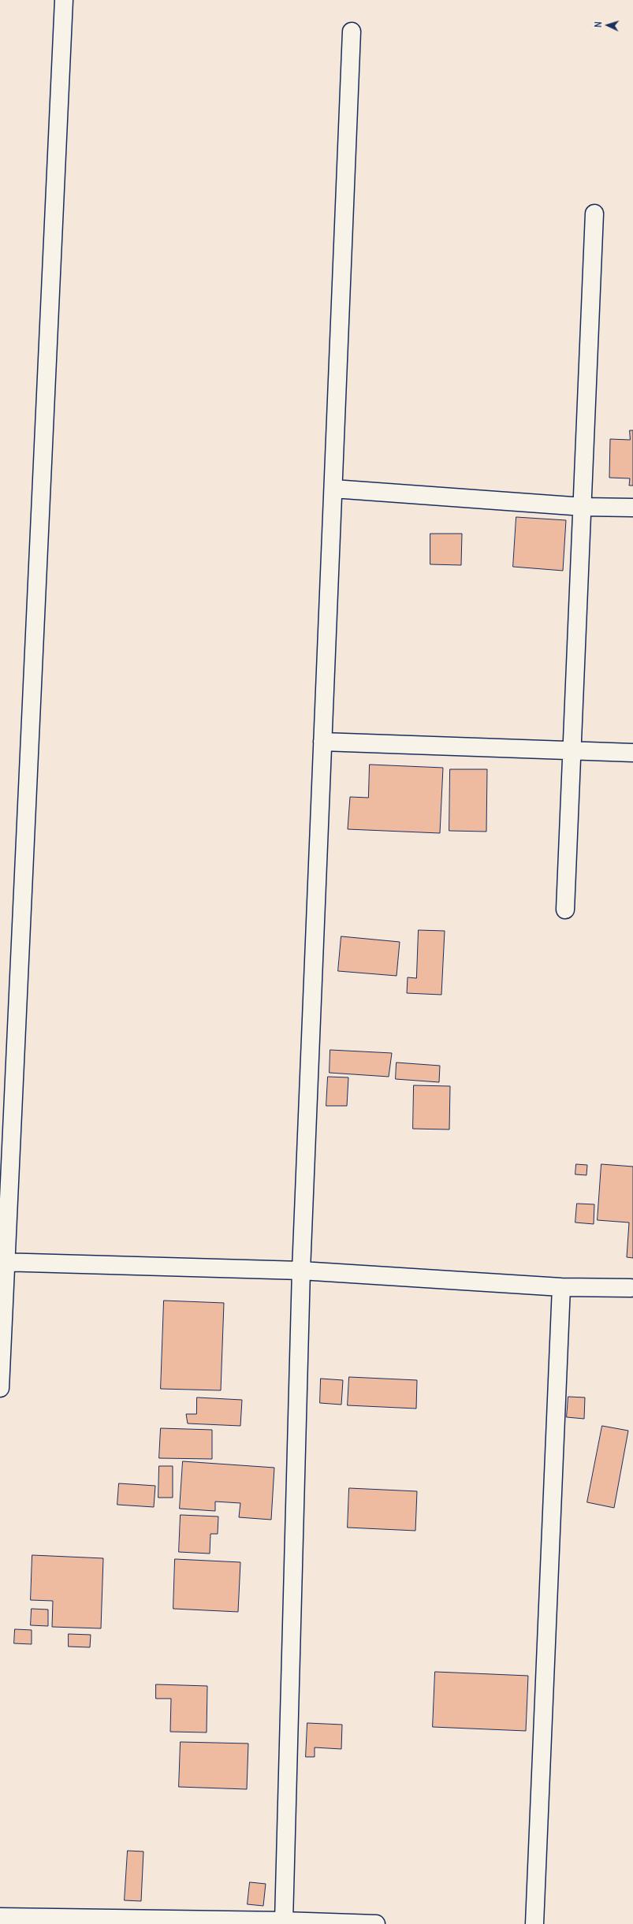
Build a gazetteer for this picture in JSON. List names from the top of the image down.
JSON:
{
  "north": "left"
}
